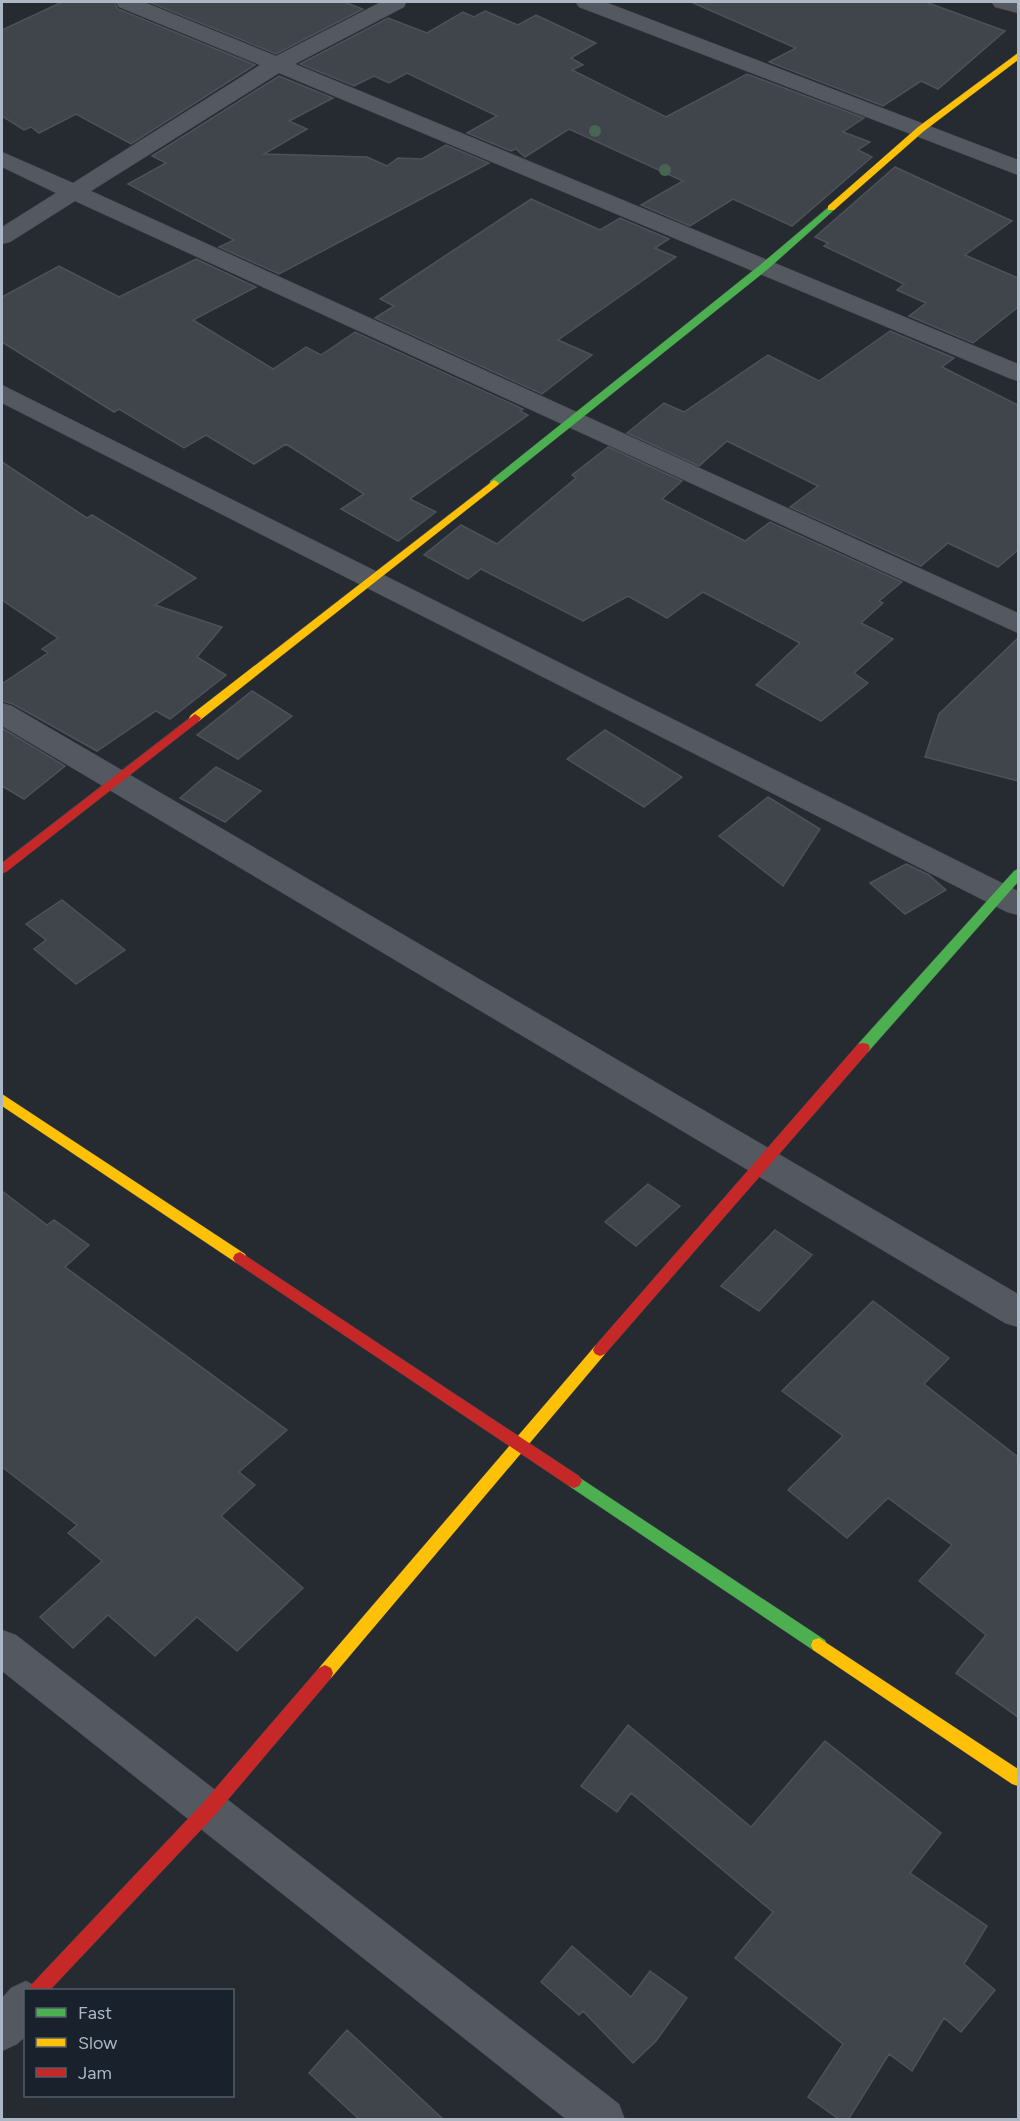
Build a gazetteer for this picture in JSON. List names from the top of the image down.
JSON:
{
  "legend": ["Fast", "Slow", "Jam"]
}
